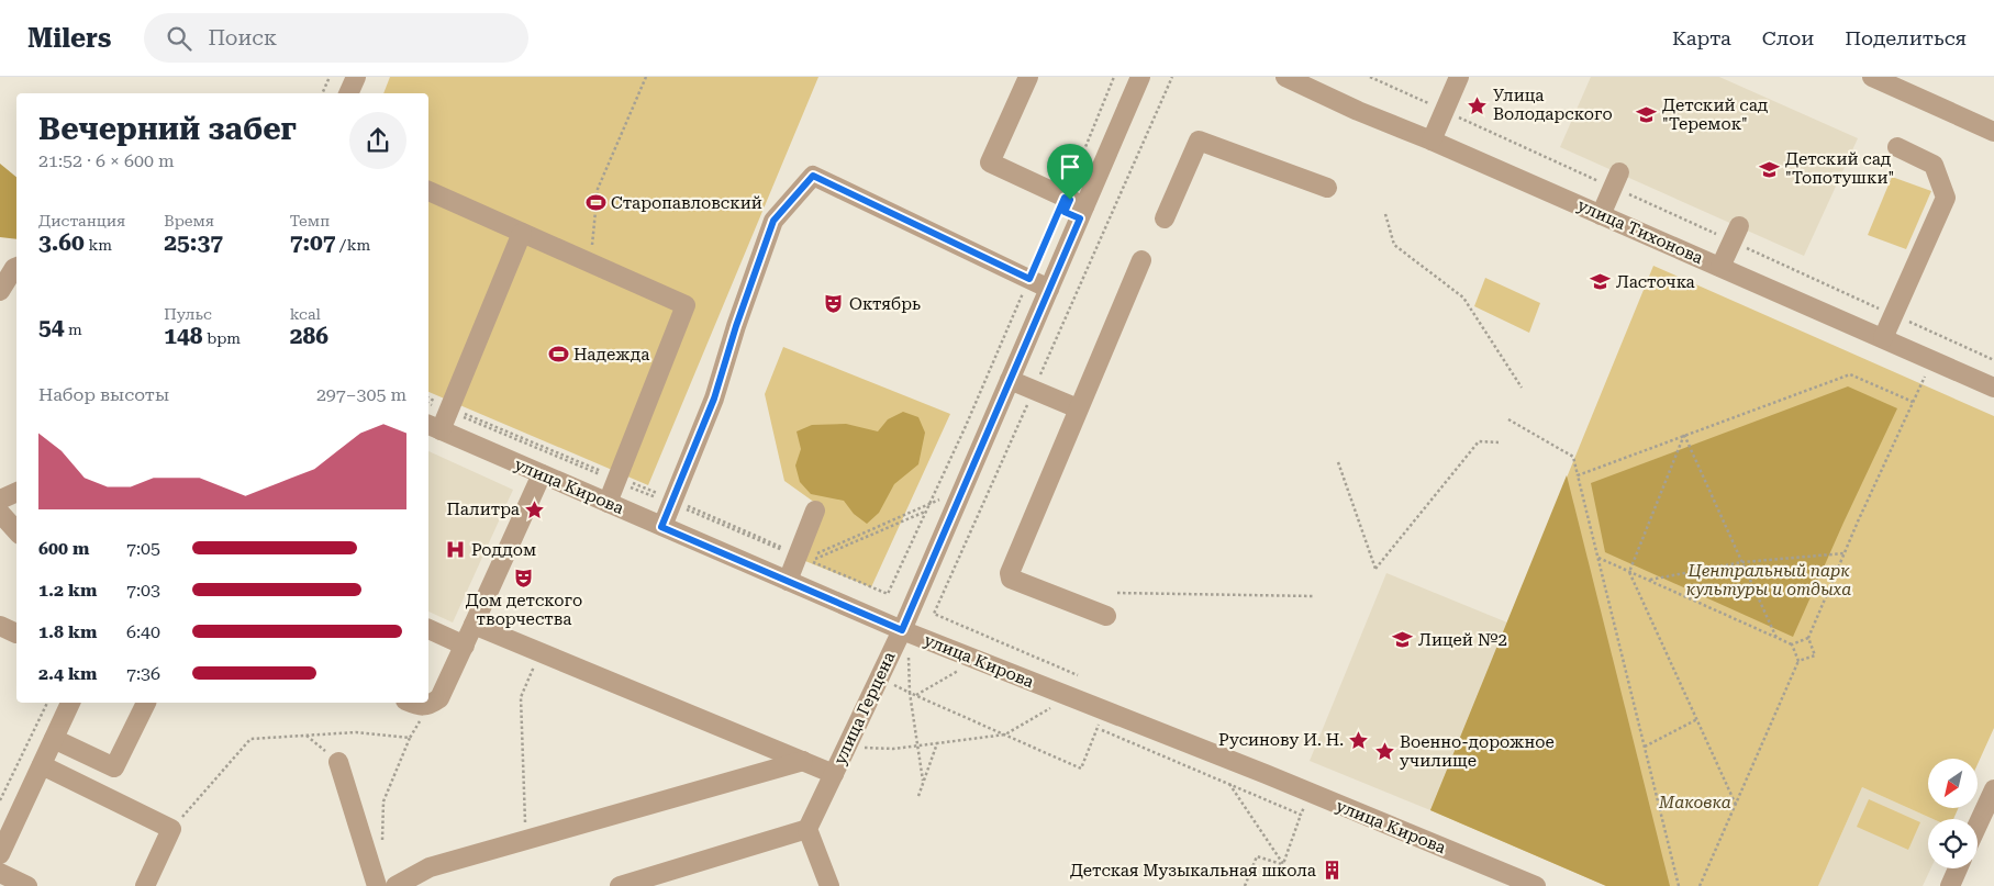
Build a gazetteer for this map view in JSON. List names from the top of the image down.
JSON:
{
  "streets": {
    "street": ["улица Тихонова", "улица Кирова", "улица Герцена"]
  },
  "crossings": [
    ["улица Кирова", "улица Герцена"]
  ],
  "parks": ["Центральный парк культуры и отдыха", "Маковка"],
  "places": {
    "place": [
      "Улица Володарского",
      "Палитра",
      "Русинову И. Н.",
      "Военно-дорожное училище"
    ],
    "school or university": [
      "Детский сад \"Теремок\"",
      "Детский сад \"Топотушки\"",
      "Ласточка",
      "Лицей №2"
    ],
    "sports": ["Старопавловский", "Надежда"],
    "theatre": ["Октябрь", "Дом детского творчества"],
    "hospital": ["Роддом"],
    "building": ["Детская Музыкальная школа"]
  },
  "north": "bottom left",
  "page": {
    "header": "Milers",
    "search": "Поиск",
    "nav": ["Карта", "Слои", "Поделиться"],
    "heading": ["Вечерний забег", "21:52 · 6 × 600 m"],
    "stats": [
      ["Дистанция", "3.60 km"],
      ["Время", "25:37"],
      ["Темп", "7:07 /km"],
      ["54 m"],
      ["Пульс", "148 bpm"],
      ["kcal", "286"]
    ],
    "chart": ["Набор высоты", "297–305 m"],
    "list": [
      {
        "name": "600 m",
        "note": "7:05"
      },
      {
        "name": "1.2 km",
        "note": "7:03"
      },
      {
        "name": "1.8 km",
        "note": "6:40"
      },
      {
        "name": "2.4 km",
        "note": "7:36"
      }
    ]
  }
}
